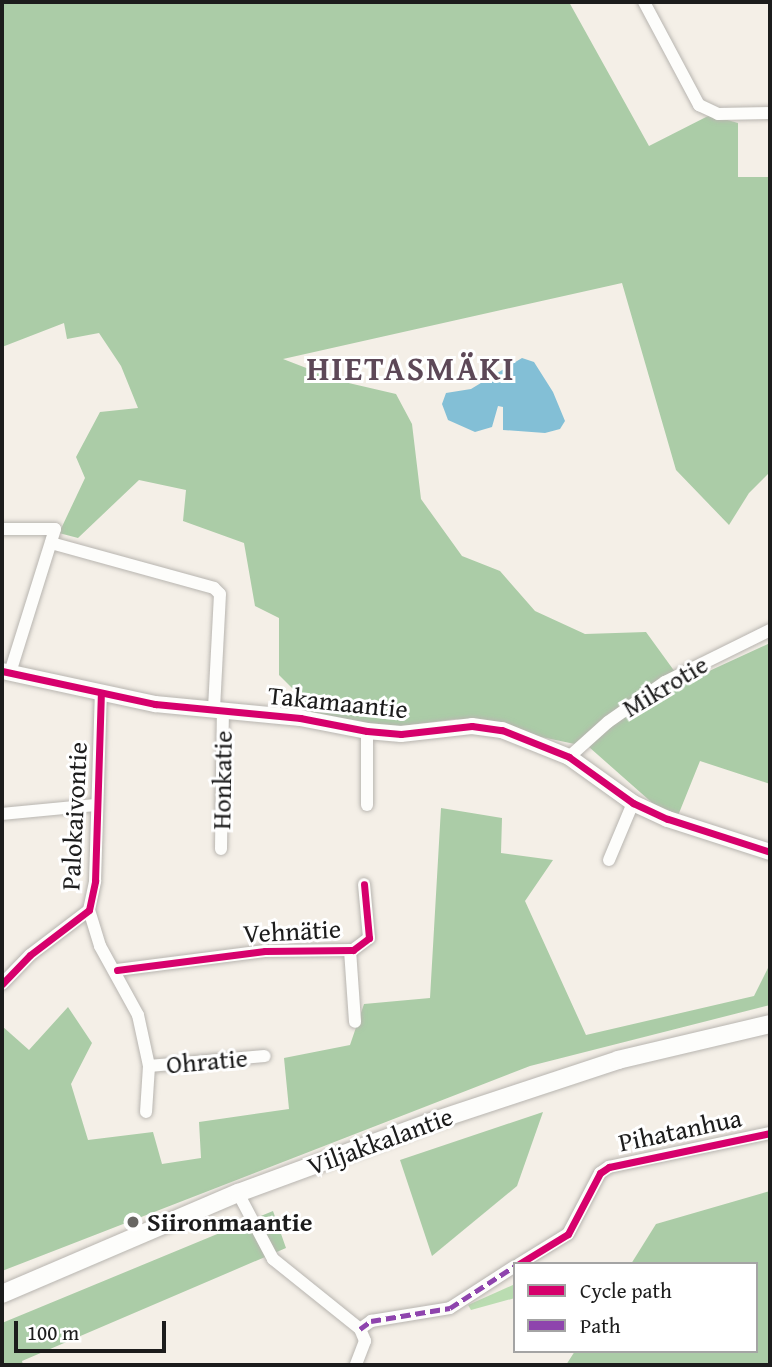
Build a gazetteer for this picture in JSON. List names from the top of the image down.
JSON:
{
  "streets": {
    "main road": ["Viljakkalantie"],
    "street": [
      "Mikrotie",
      "Takamaantie",
      "Honkatie",
      "Palokaivontie",
      "Vehnätie",
      "Ohratie",
      "Pihatanhua"
    ]
  },
  "crossings": [
    ["Mikrotie", "Takamaantie"],
    ["Takamaantie", "Honkatie"],
    ["Takamaantie", "Palokaivontie"]
  ],
  "districts": ["HIETASMÄKI"],
  "places": ["Siironmaantie"],
  "legend": ["Cycle path", "Path"],
  "scale_bar": "100 m"
}
